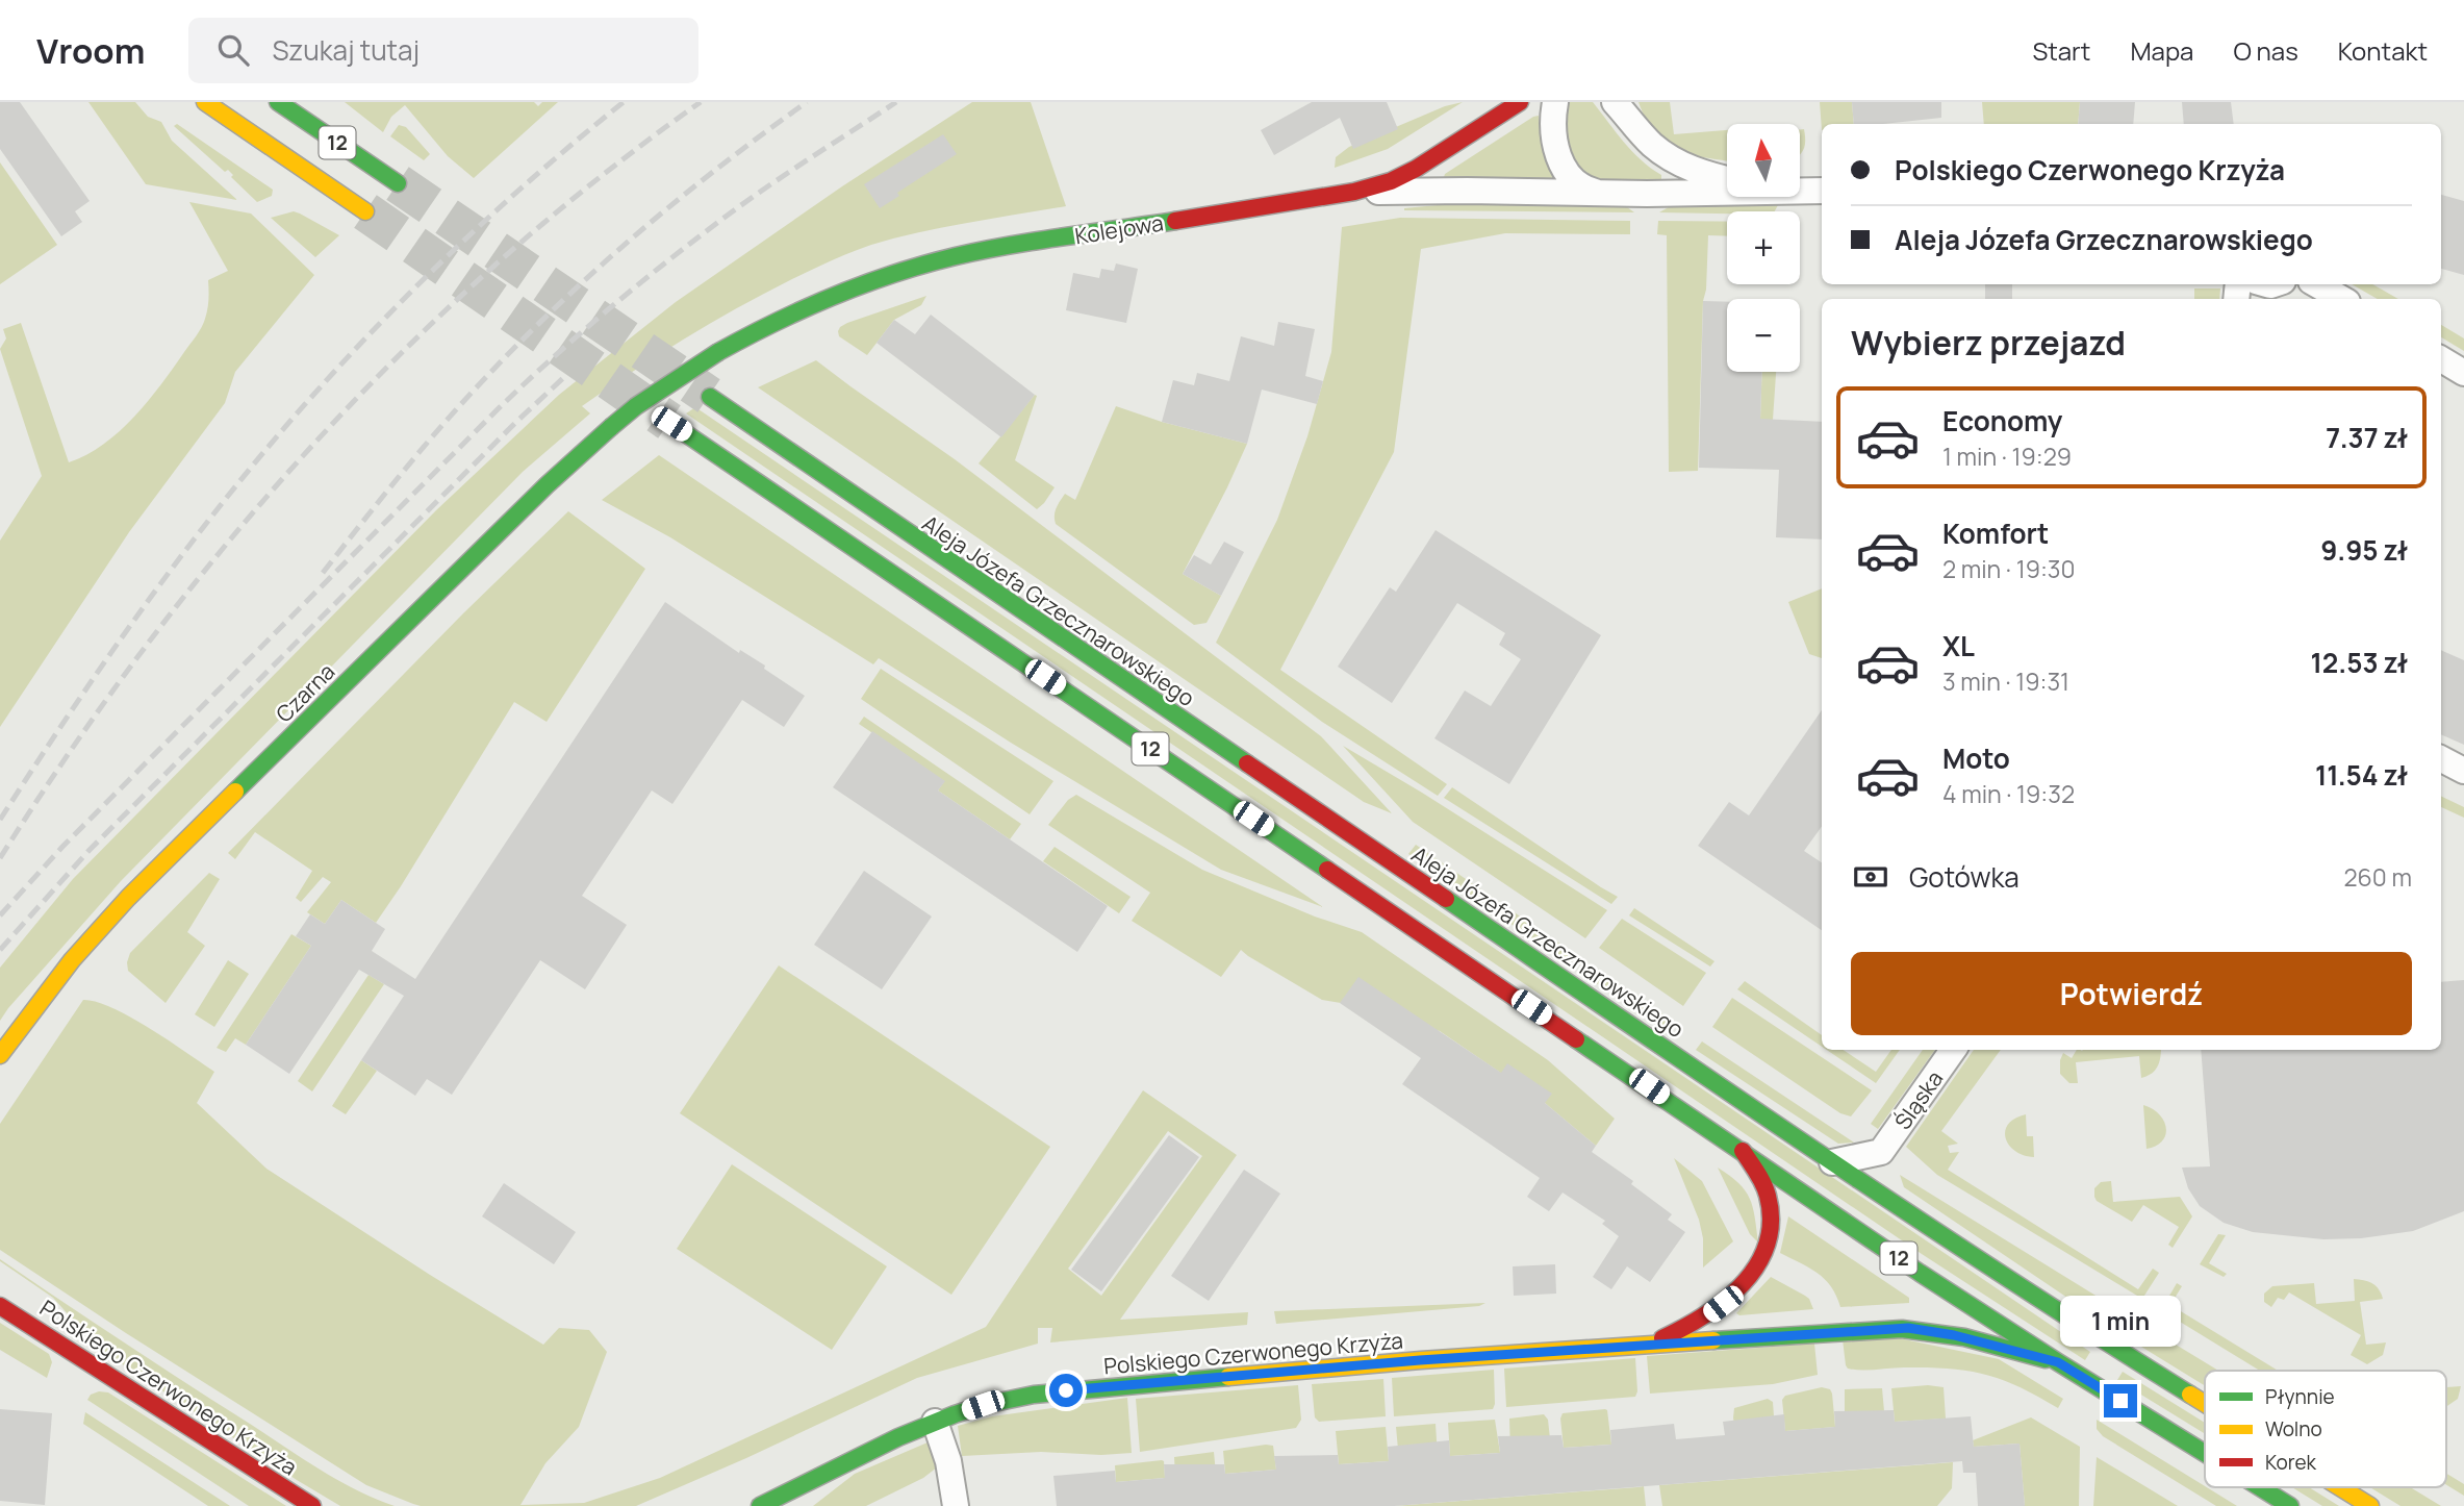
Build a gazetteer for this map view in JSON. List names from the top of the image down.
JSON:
{
  "streets": {
    "main road": [
      "12",
      "Kolejowa",
      "Aleja Józefa Grzecznarowskiego",
      "Czarna",
      "Polskiego Czerwonego Krzyża"
    ],
    "street": ["Śląska"]
  },
  "crossings": [
    ["12", "Polskiego Czerwonego Krzyża"],
    ["Kolejowa", "Czarna"],
    ["Aleja Józefa Grzecznarowskiego", "Śląska"]
  ],
  "legend": ["Płynnie", "Wolno", "Korek"],
  "north": "top",
  "page": {
    "header": "Vroom",
    "search": "Szukaj tutaj",
    "nav": [
      "Start",
      "Mapa",
      "O nas",
      "Kontakt"
    ],
    "map_buttons": ["+", "−"],
    "banner": ["Polskiego Czerwonego Krzyża", "Aleja Józefa Grzecznarowskiego"],
    "heading": "Wybierz przejazd",
    "list": [
      {
        "name": "Economy",
        "note": "1 min · 19:29",
        "value": "7.37 zł"
      },
      {
        "name": "Komfort",
        "note": "2 min · 19:30",
        "value": "9.95 zł"
      },
      {
        "name": "XL",
        "note": "3 min · 19:31",
        "value": "12.53 zł"
      },
      {
        "name": "Moto",
        "note": "4 min · 19:32",
        "value": "11.54 zł"
      }
    ],
    "pay": ["Gotówka", "260 m"],
    "buttons": "Potwierdź",
    "bubble": "1 min"
  }
}
